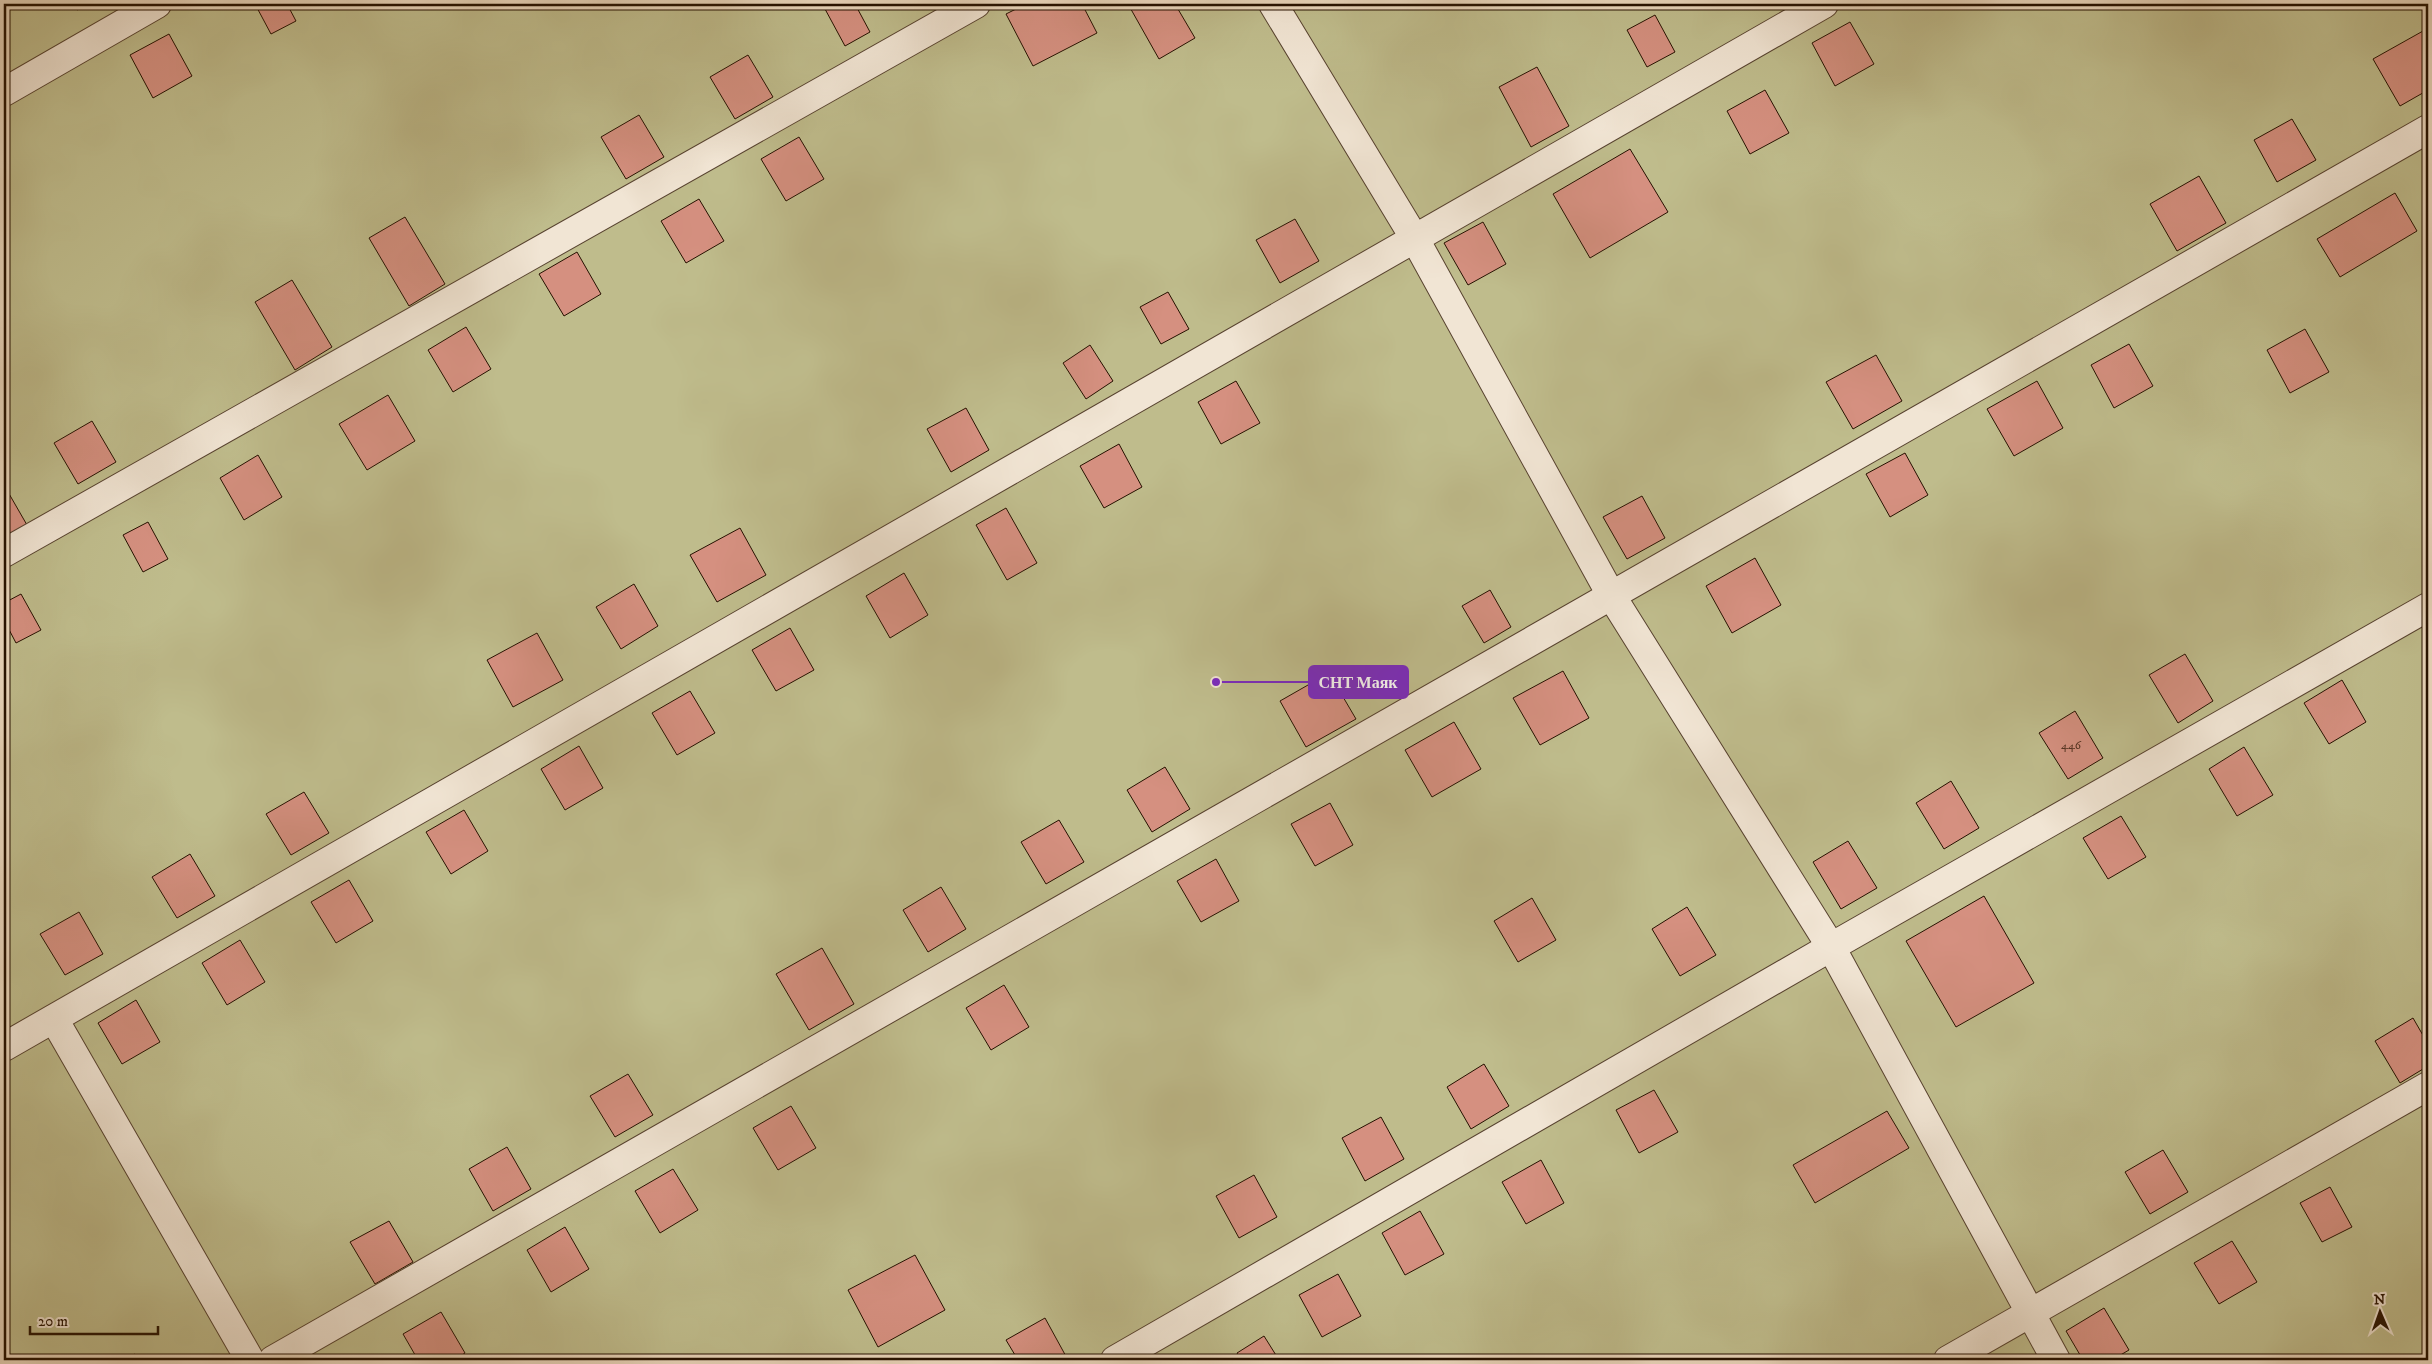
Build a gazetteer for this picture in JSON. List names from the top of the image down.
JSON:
{
  "places": ["СНТ Маяк"],
  "house_numbers": ["446"],
  "scale_bar": "20 m",
  "north": "top"
}
